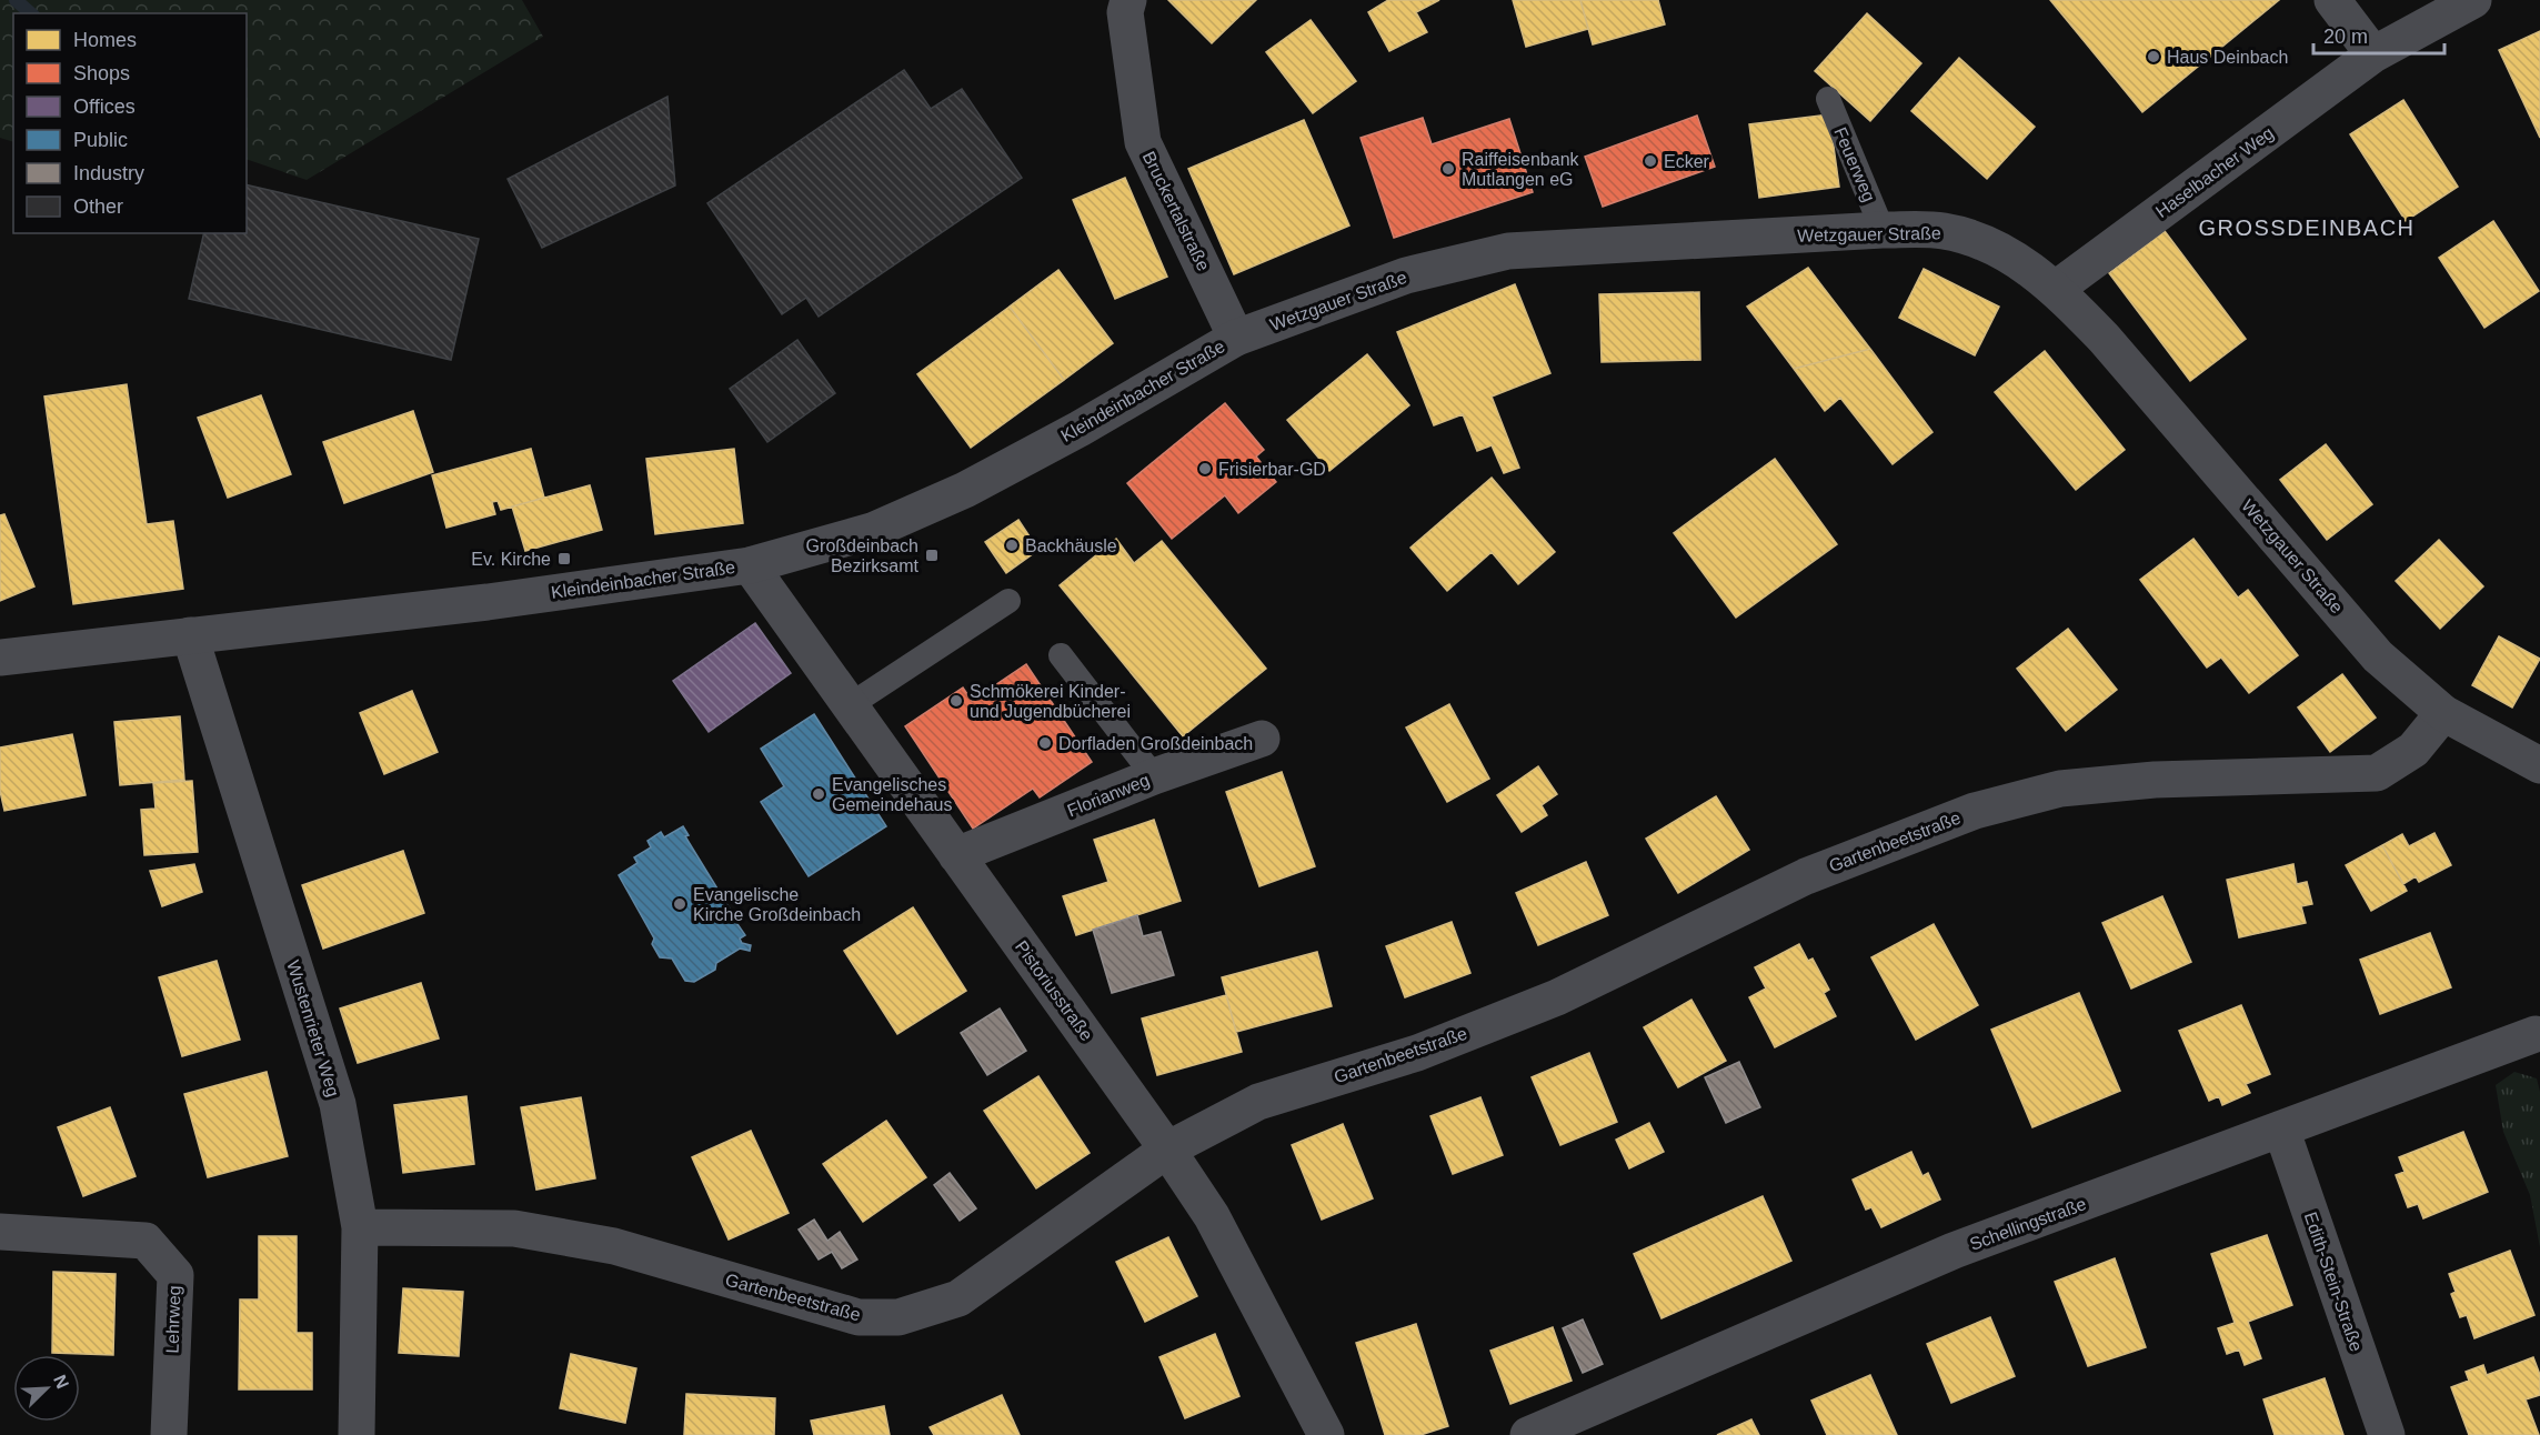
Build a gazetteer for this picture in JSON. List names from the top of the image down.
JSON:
{
  "streets": {
    "street": [
      "Haselbacher Weg",
      "Bruckertalstraße",
      "Wetzgauer Straße",
      "Kleindeinbacher Straße",
      "Florianweg",
      "Gartenbeetstraße",
      "Pistoriusstraße",
      "Wustenrieter Weg",
      "Schellingstraße",
      "Edith-Stein-Straße",
      "Lehrweg"
    ],
    "lane": ["Feuerweg"]
  },
  "crossings": [
    ["Feuerweg", "Wetzgauer Straße"],
    ["Haselbacher Weg", "Wetzgauer Straße"],
    ["Bruckertalstraße", "Wetzgauer Straße"],
    ["Bruckertalstraße", "Kleindeinbacher Straße"],
    ["Wetzgauer Straße", "Kleindeinbacher Straße"],
    ["Wetzgauer Straße", "Gartenbeetstraße"],
    ["Kleindeinbacher Straße", "Pistoriusstraße"],
    ["Kleindeinbacher Straße", "Wustenrieter Weg"],
    ["Florianweg", "Pistoriusstraße"],
    ["Gartenbeetstraße", "Pistoriusstraße"],
    ["Gartenbeetstraße", "Wustenrieter Weg"],
    ["Schellingstraße", "Edith-Stein-Straße"]
  ],
  "districts": ["GROSSDEINBACH"],
  "places": {
    "other": [
      "Haus Deinbach",
      "Ecker",
      "Raiffeisenbank Mutlangen eG",
      "Frisierbar-GD",
      "Backhäusle",
      "Schmökerei Kinder- und Jugendbücherei",
      "Dorfladen Großdeinbach",
      "Evangelisches Gemeindehaus",
      "Evangelische Kirche Großdeinbach"
    ],
    "transit": ["Großdeinbach Bezirksamt", "Ev. Kirche"]
  },
  "legend": [
    "Homes",
    "Shops",
    "Offices",
    "Public",
    "Industry",
    "Other"
  ],
  "scale_bar": "20 m",
  "north": "top right"
}
